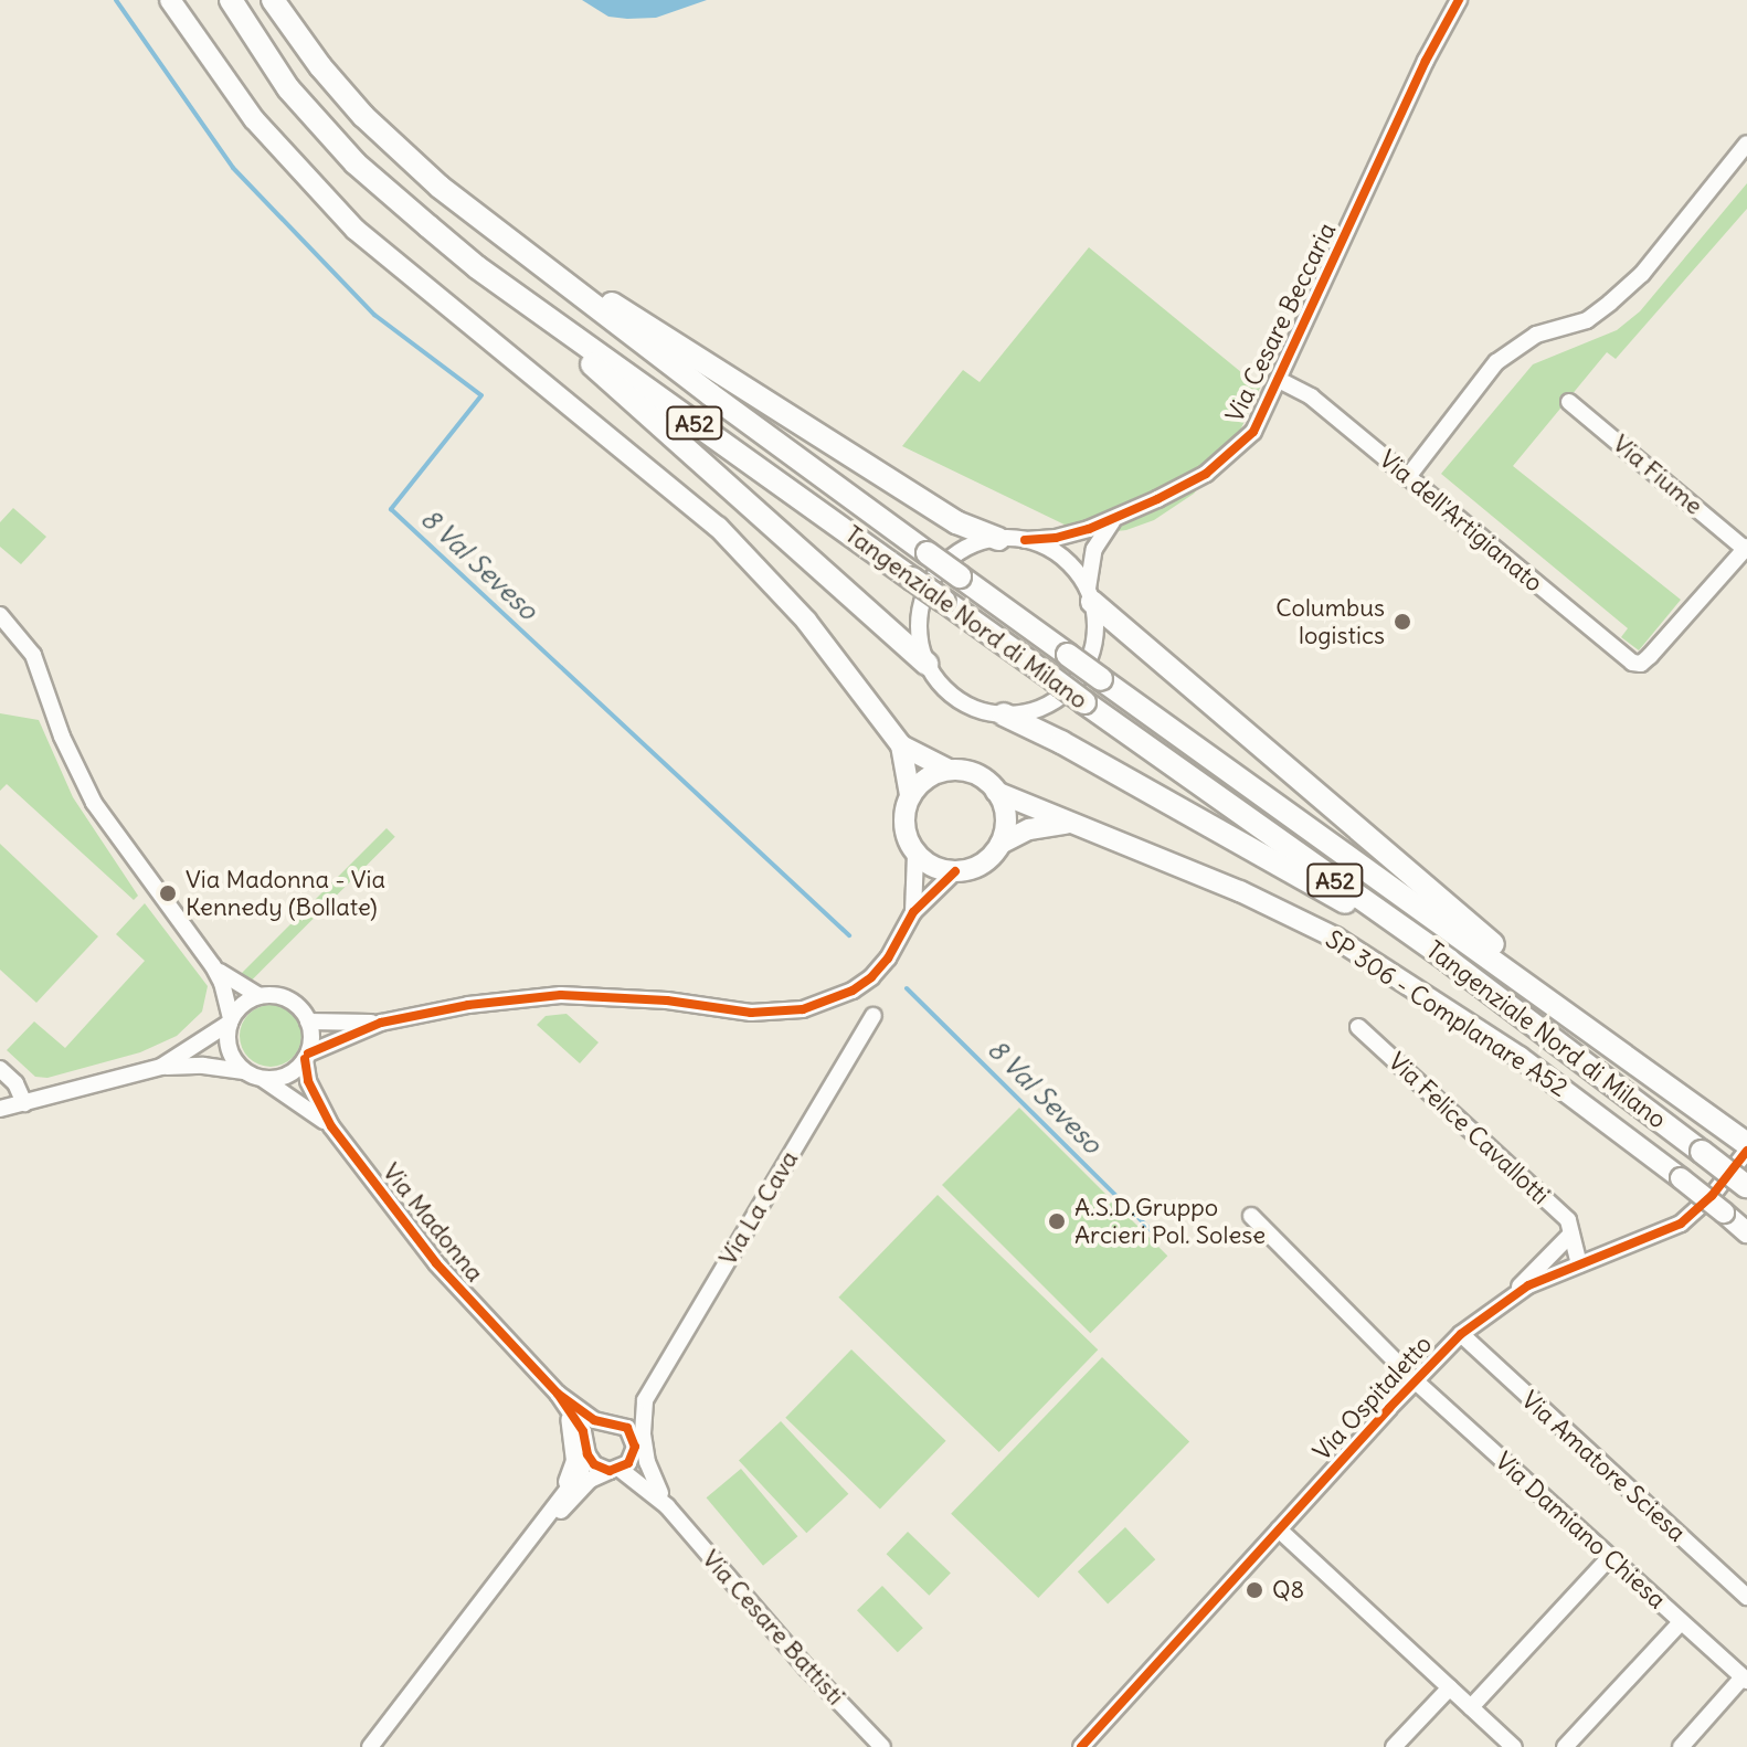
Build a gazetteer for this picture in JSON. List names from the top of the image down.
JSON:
{
  "streets": {
    "highway": ["A52", "Tangenziale Nord di Milano"],
    "main road": ["SP 306 - Complanare A52"],
    "street": [
      "Via Cesare Beccaria",
      "Via Fiume",
      "Via dell'Artigianato",
      "Via Felice Cavallotti",
      "Via La Cava",
      "Via Madonna",
      "Via Ospitaletto",
      "Via Amatore Sciesa",
      "Via Damiano Chiesa",
      "Via Cesare Battisti"
    ]
  },
  "crossings": [
    ["Via Cesare Beccaria", "Via dell'Artigianato"],
    ["Via Fiume", "Via dell'Artigianato"],
    ["Via Felice Cavallotti", "Via Ospitaletto"],
    ["Via La Cava", "Via Cesare Battisti"],
    ["Via Ospitaletto", "Via Amatore Sciesa"],
    ["Via Ospitaletto", "Via Damiano Chiesa"]
  ],
  "water": ["8 Val Seveso"],
  "places": [
    "Columbus logistics",
    "Via Madonna - Via Kennedy (Bollate)",
    "A.S.D.Gruppo Arcieri Pol. Solese",
    "Q8"
  ]
}
